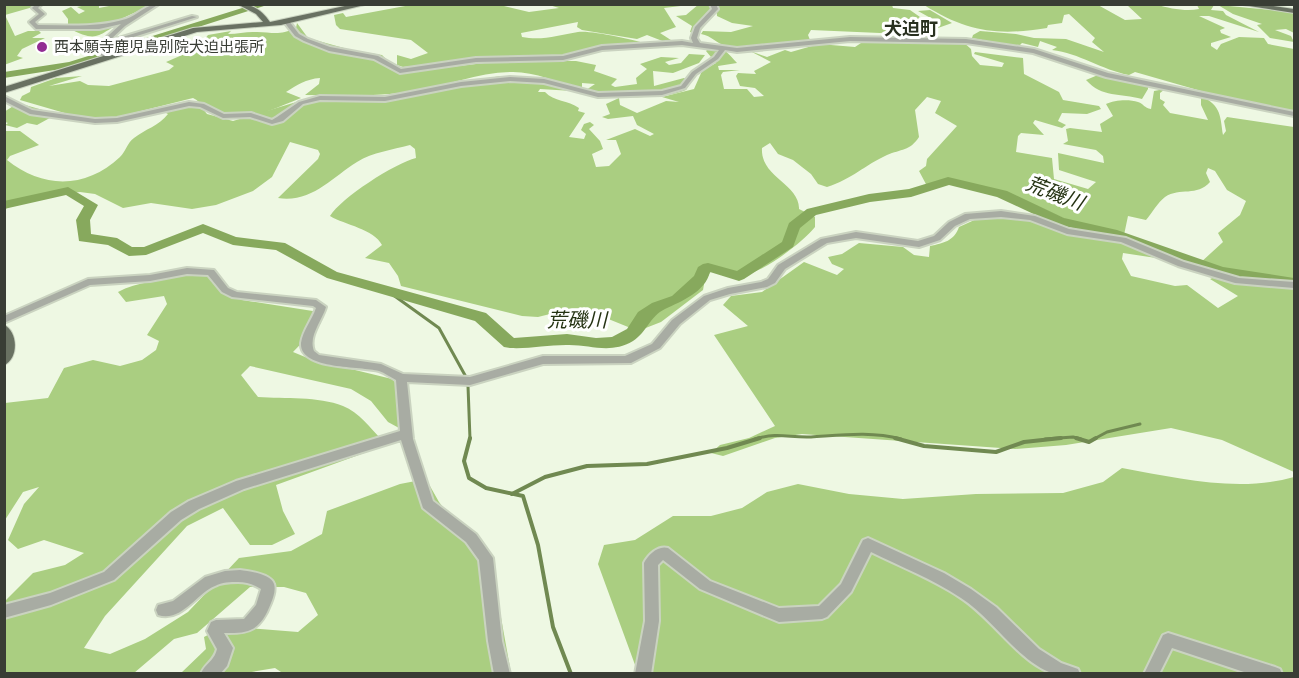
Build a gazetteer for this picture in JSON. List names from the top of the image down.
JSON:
{
  "districts": ["犬迫町"],
  "water": ["荒磯川"],
  "places": ["西本願寺鹿児島別院犬迫出張所"]
}
